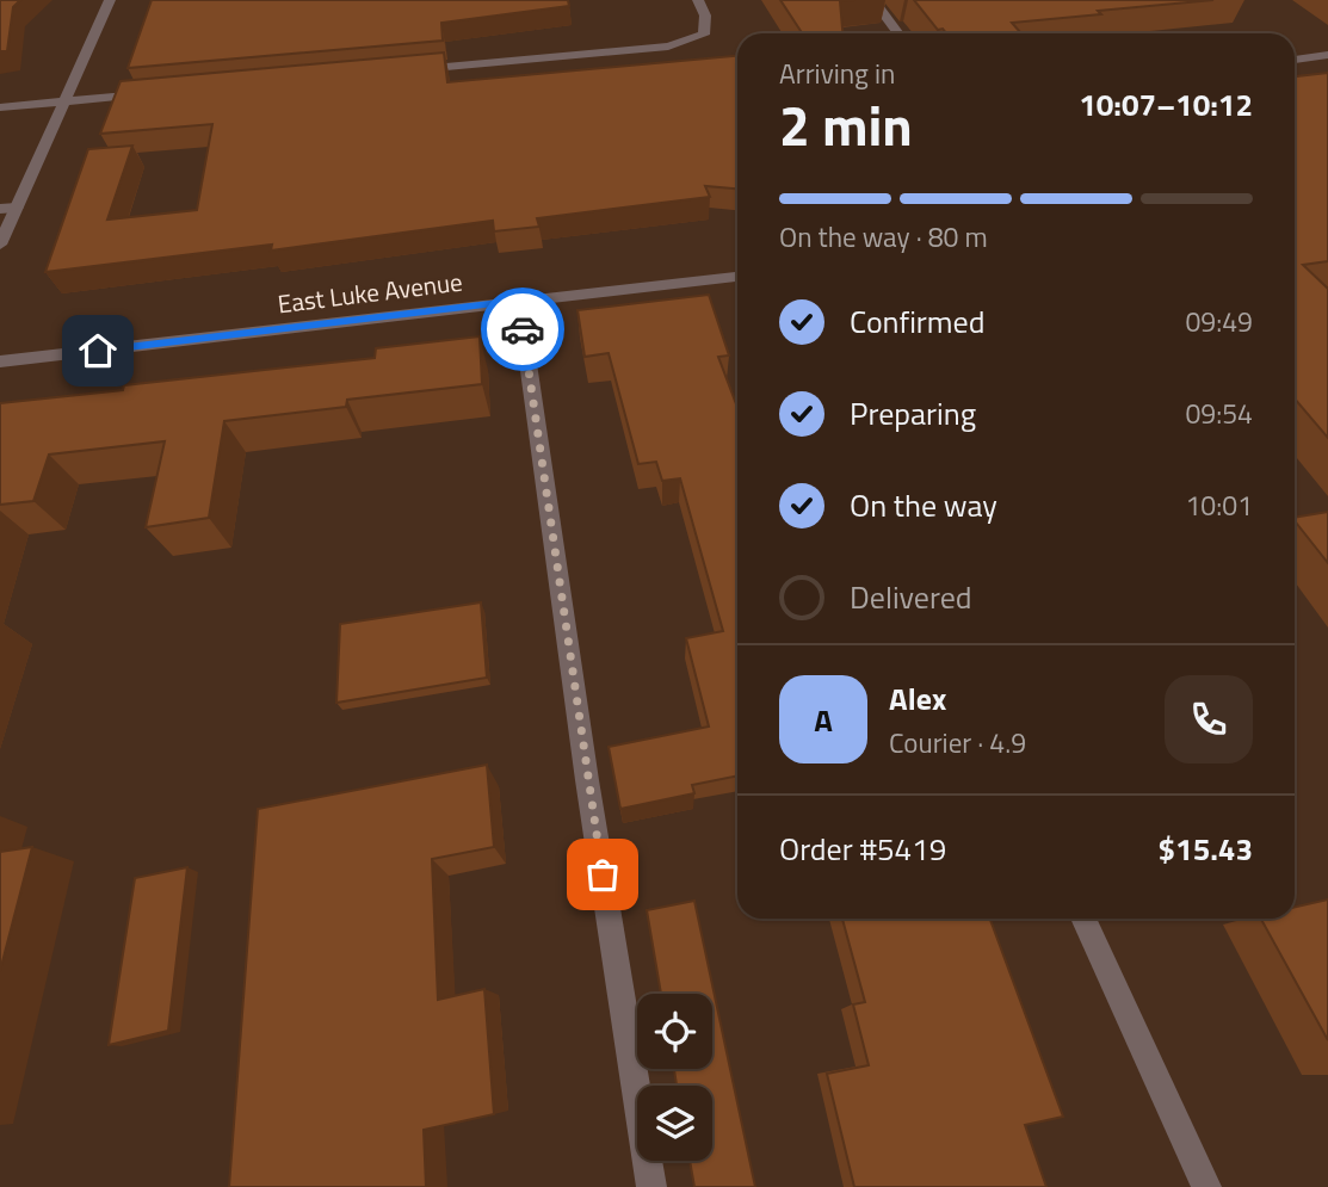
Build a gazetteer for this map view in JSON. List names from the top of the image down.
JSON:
{
  "streets": {
    "street": ["East Luke Avenue"]
  },
  "page": {
    "heading": ["2 min", "Arriving in", "10:07–10:12"],
    "panel": [
      "Alex",
      "Courier · 4.9",
      "Order #5419",
      "$15.43"
    ],
    "bar": "On the way · 80 m",
    "list": [
      ["Confirmed", "09:49"],
      ["Preparing", "09:54"],
      ["On the way", "10:01"],
      "Delivered"
    ],
    "round": "A"
  }
}
